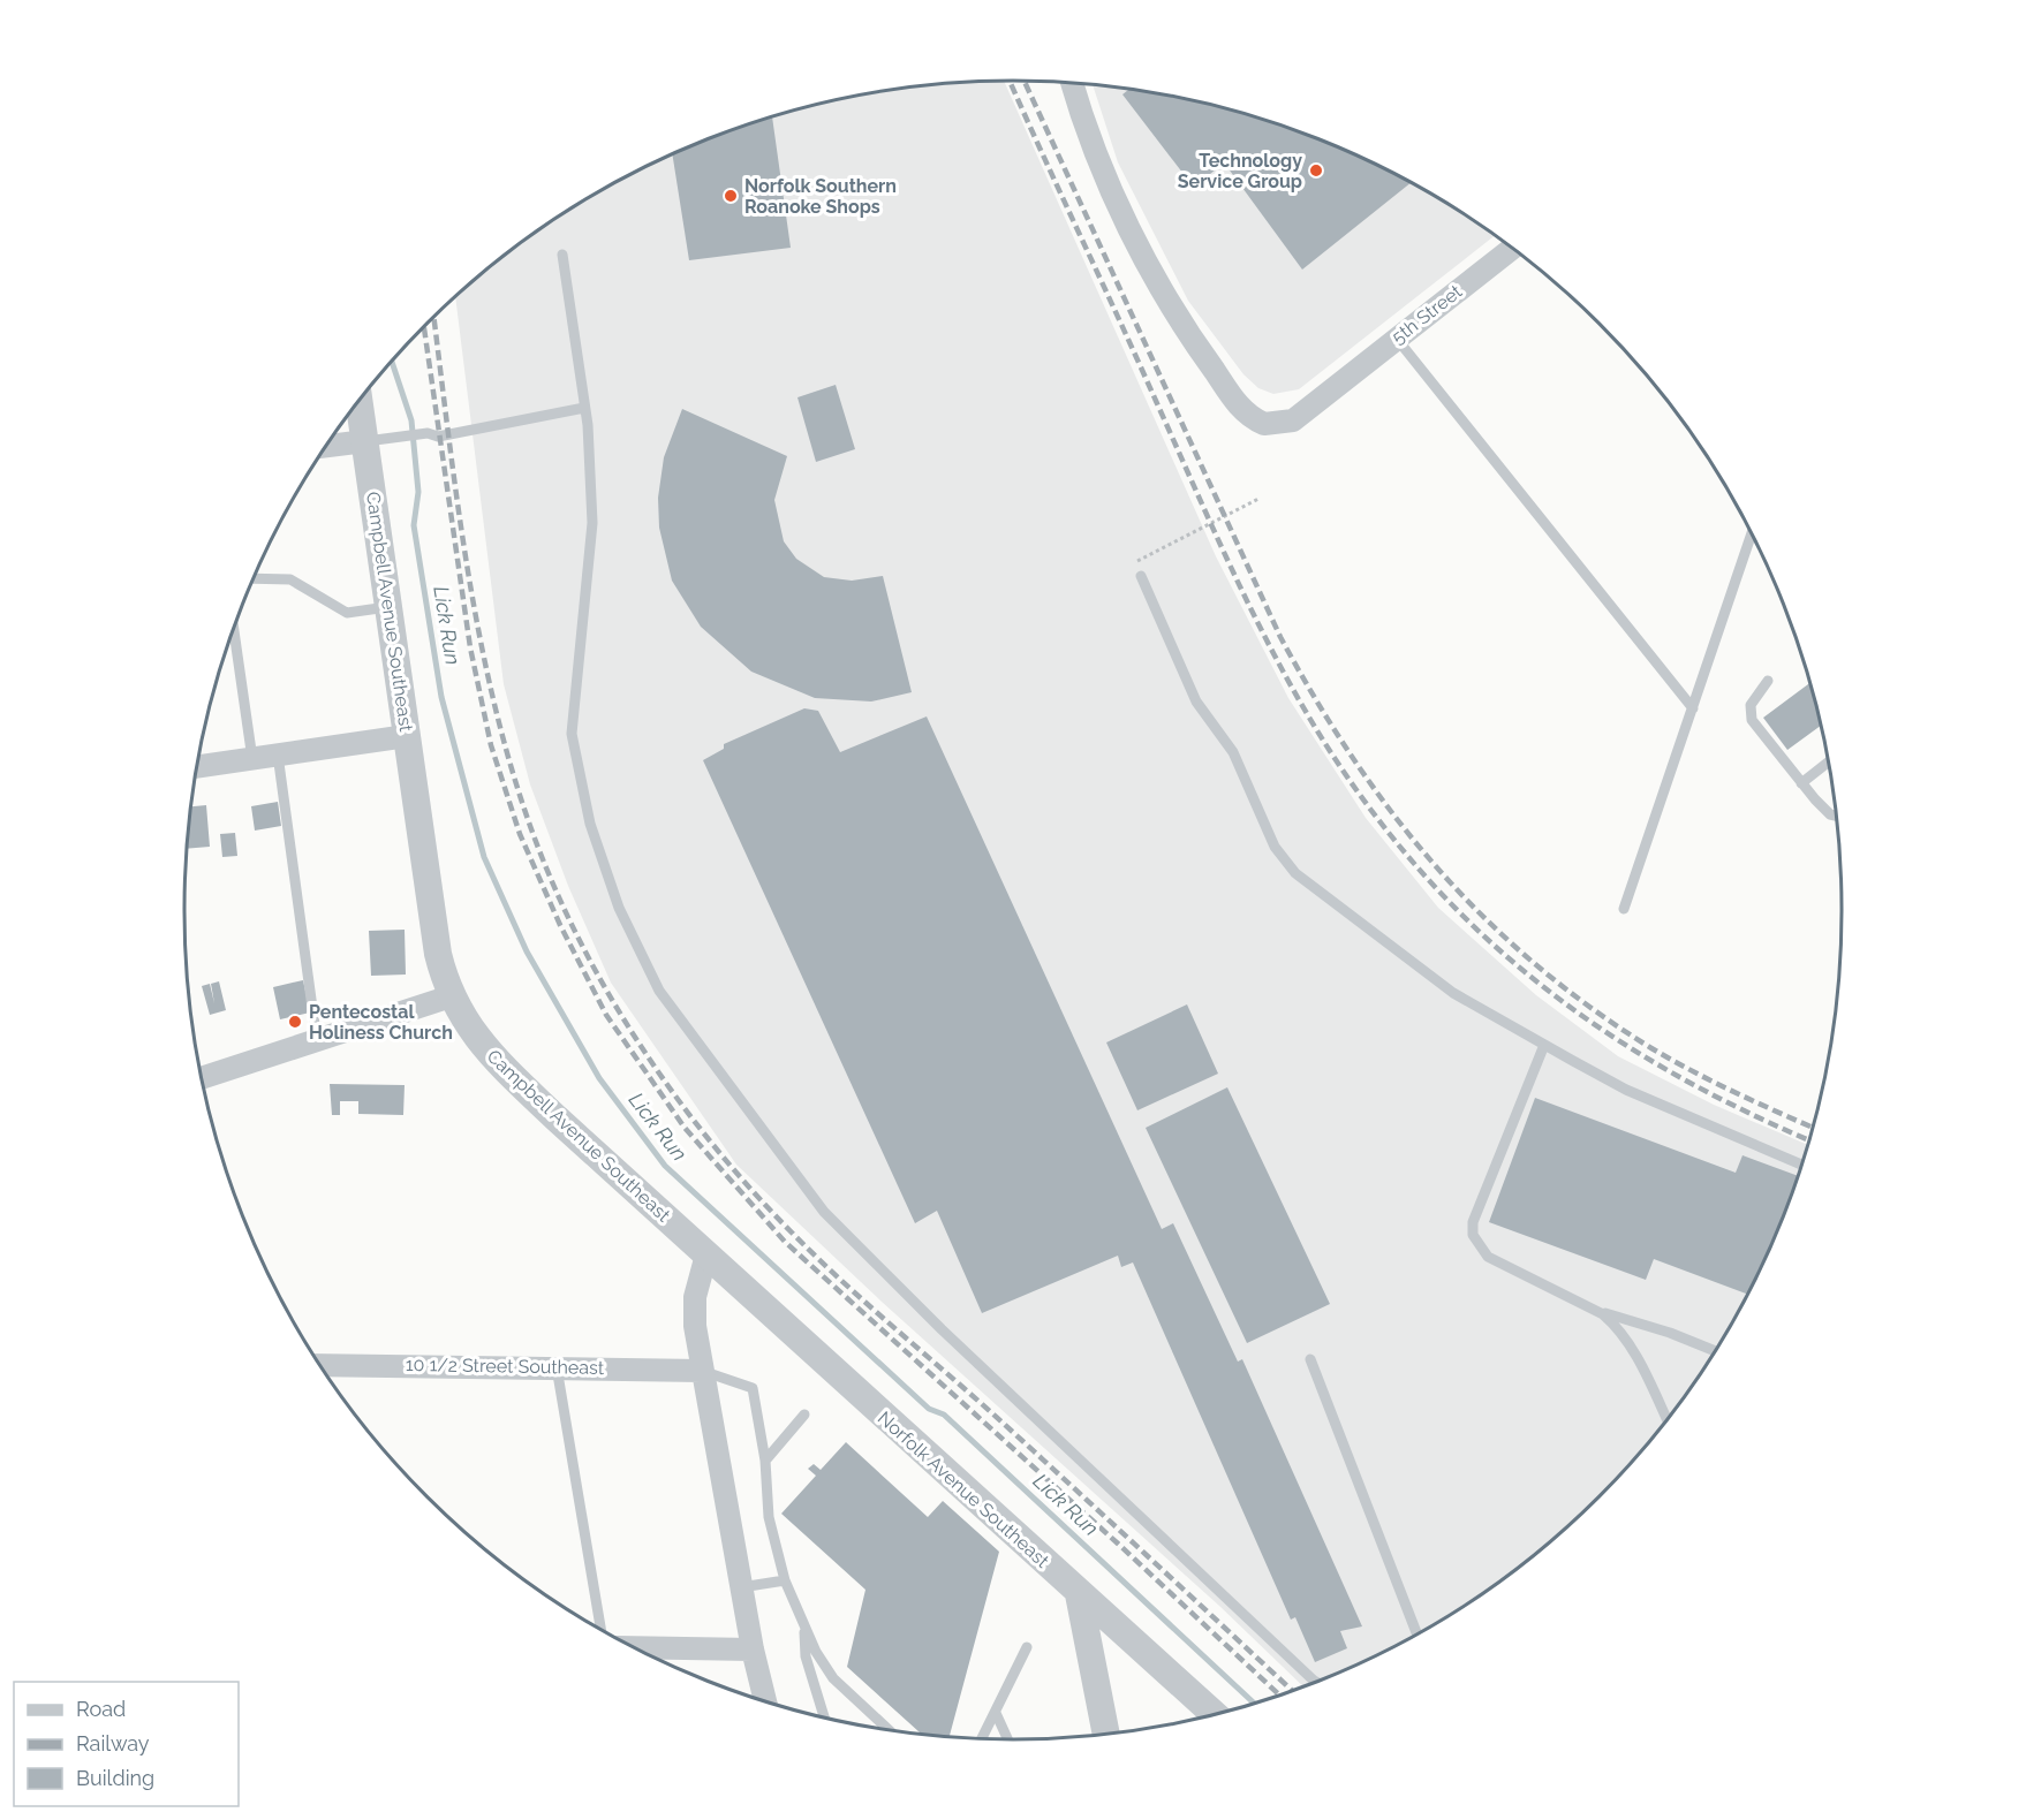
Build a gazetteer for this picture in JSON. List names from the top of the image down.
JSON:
{
  "streets": {
    "street": [
      "5th Street",
      "Campbell Avenue Southeast",
      "10 1/2 Street Southeast",
      "Norfolk Avenue Southeast"
    ]
  },
  "crossings": [
    ["Campbell Avenue Southeast", "Norfolk Avenue Southeast"]
  ],
  "water": ["Lick Run"],
  "places": ["Technology Service Group", "Norfolk Southern Roanoke Shops", "Pentecostal Holiness Church"],
  "legend": ["Road", "Railway", "Building"]
}
